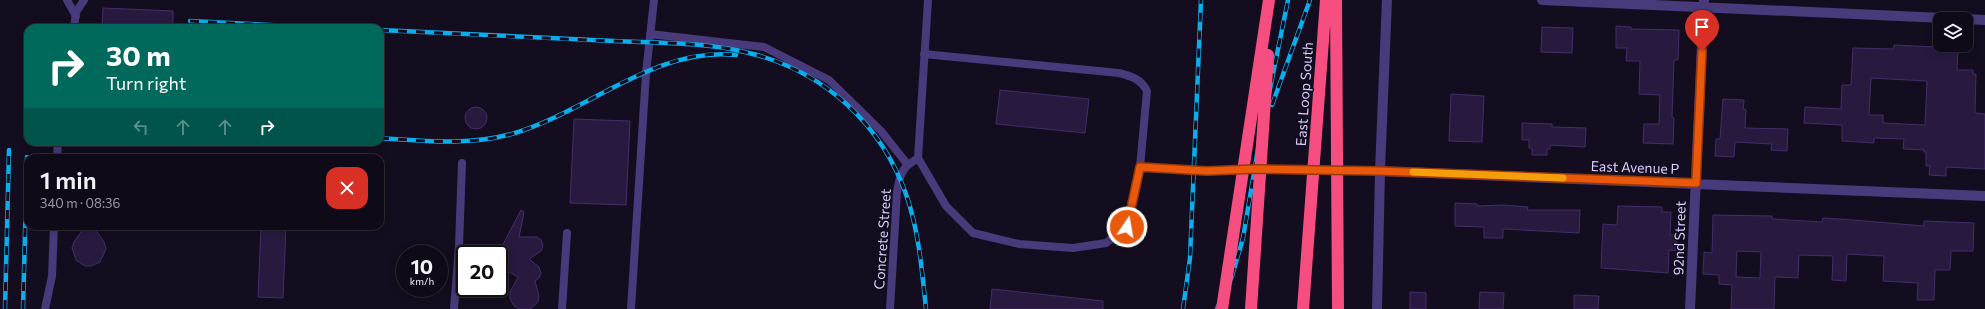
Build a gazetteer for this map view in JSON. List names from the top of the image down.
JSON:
{
  "streets": {
    "highway": ["East Loop South"],
    "street": ["East Avenue P", "92nd Street"],
    "lane": ["Concrete Street"]
  },
  "crossings": [
    ["East Avenue P", "92nd Street"]
  ],
  "page": {
    "turn": ["30 m", "Turn right"],
    "heading": ["1 min", "340 m · 08:36"],
    "speed": "10 km/h",
    "limit": "20"
  }
}
